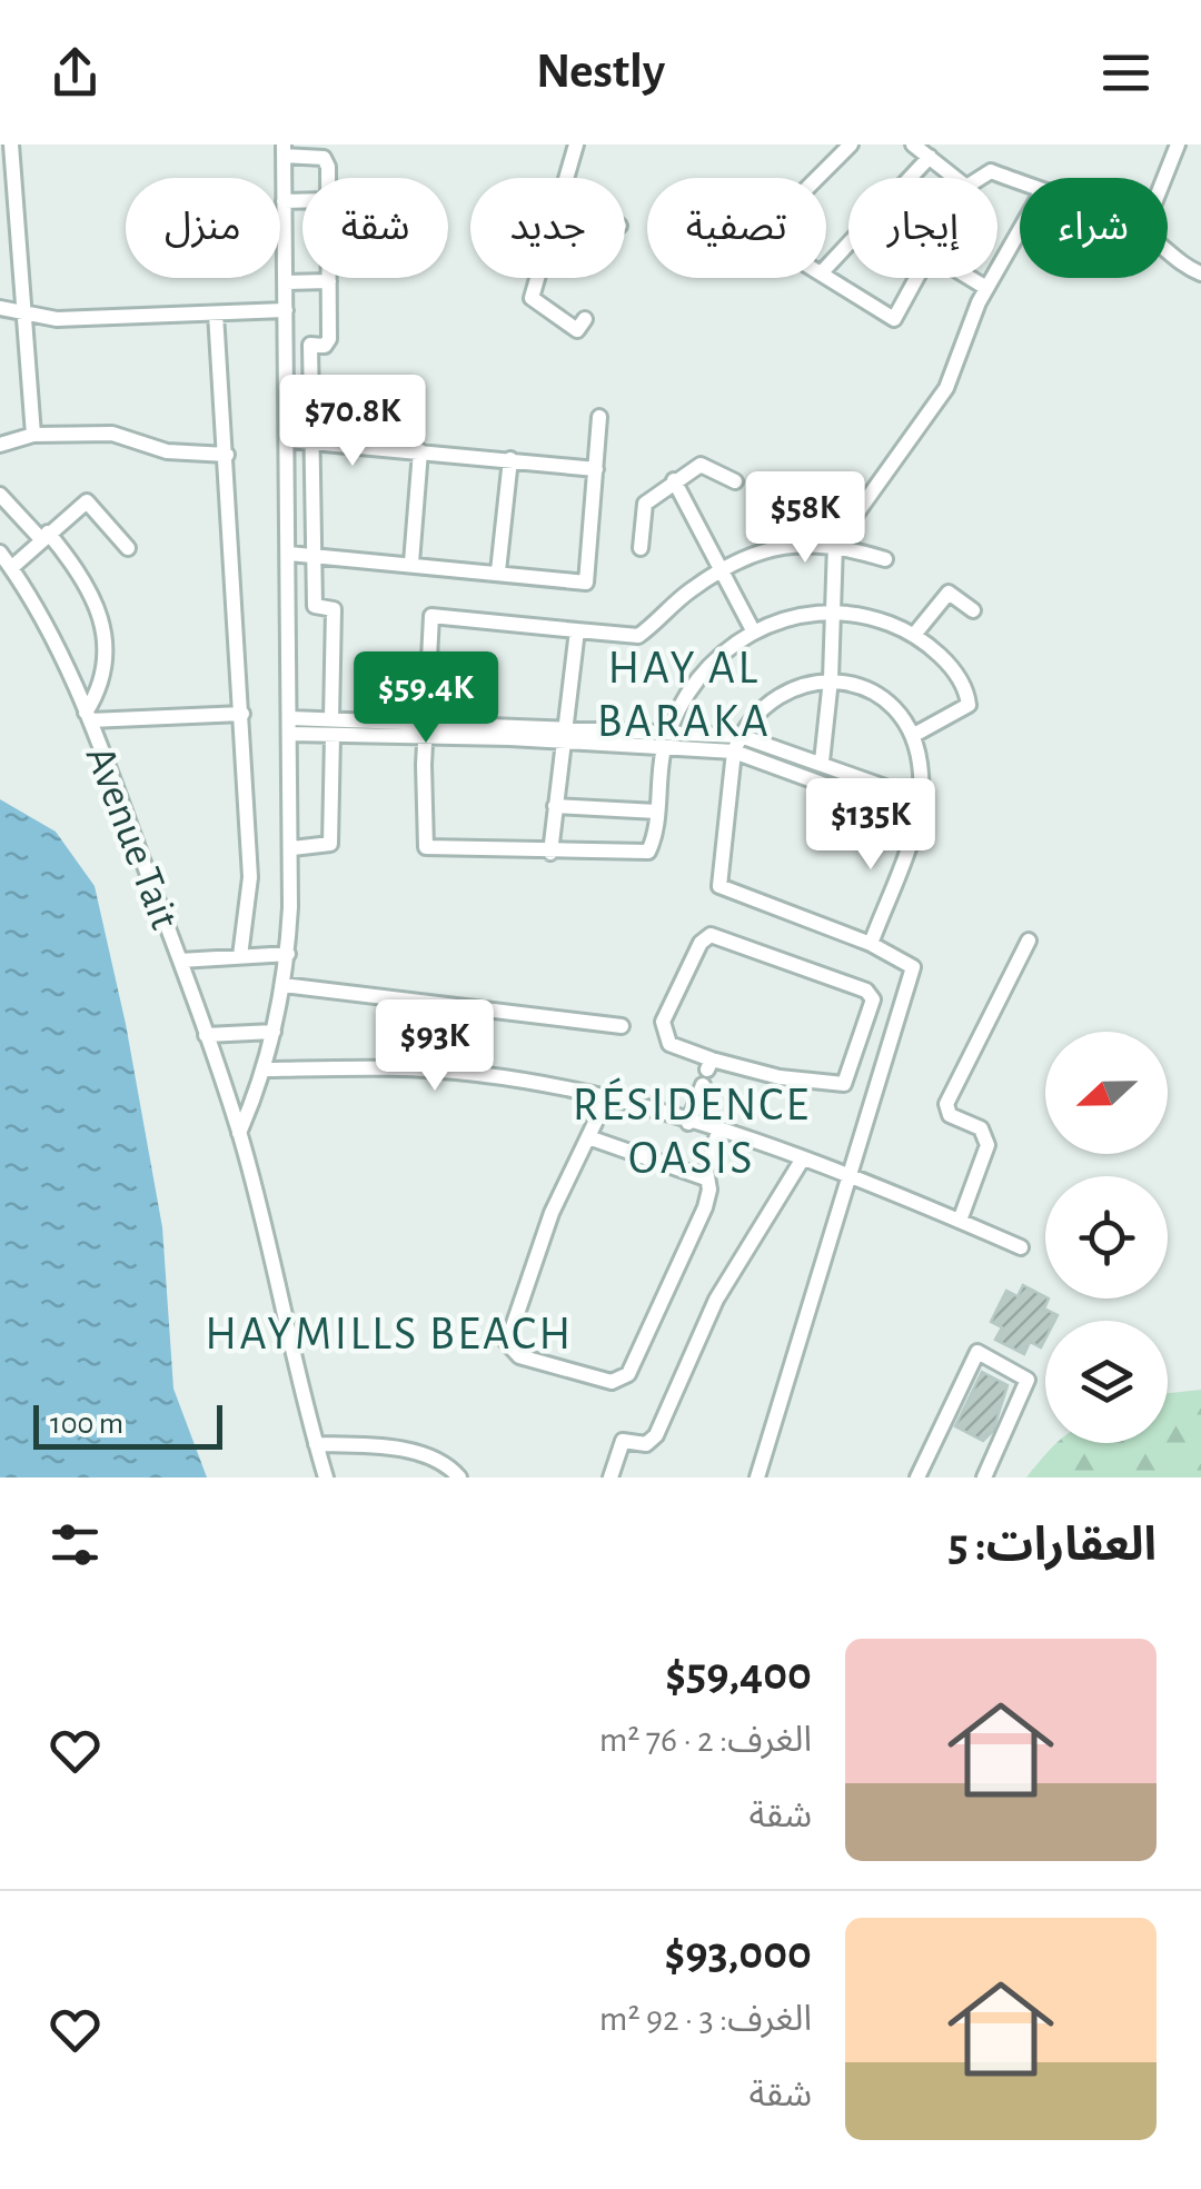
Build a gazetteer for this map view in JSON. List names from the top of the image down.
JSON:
{
  "streets": {
    "street": ["Avenue Tait"]
  },
  "districts": ["HAY AL BARAKA", "RÉSIDENCE OASIS", "HAYMILLS BEACH"],
  "scale_bar": "100 m",
  "north": "left",
  "page": {
    "header": "Nestly",
    "chip": [
      "شراء",
      "إيجار",
      "تصفية",
      "جديد",
      "شقة",
      "منزل"
    ],
    "price": [
      "$70.8K",
      "$58K",
      "$59.4K",
      "$135K",
      "$93K"
    ],
    "scale": "100 m",
    "heading": "العقارات: 5",
    "list": [
      {
        "name": "$59,400",
        "note": "الغرف: 2 · 76 m² · شقة"
      },
      {
        "name": "$93,000",
        "note": "الغرف: 3 · 92 m² · شقة"
      }
    ]
  }
}
